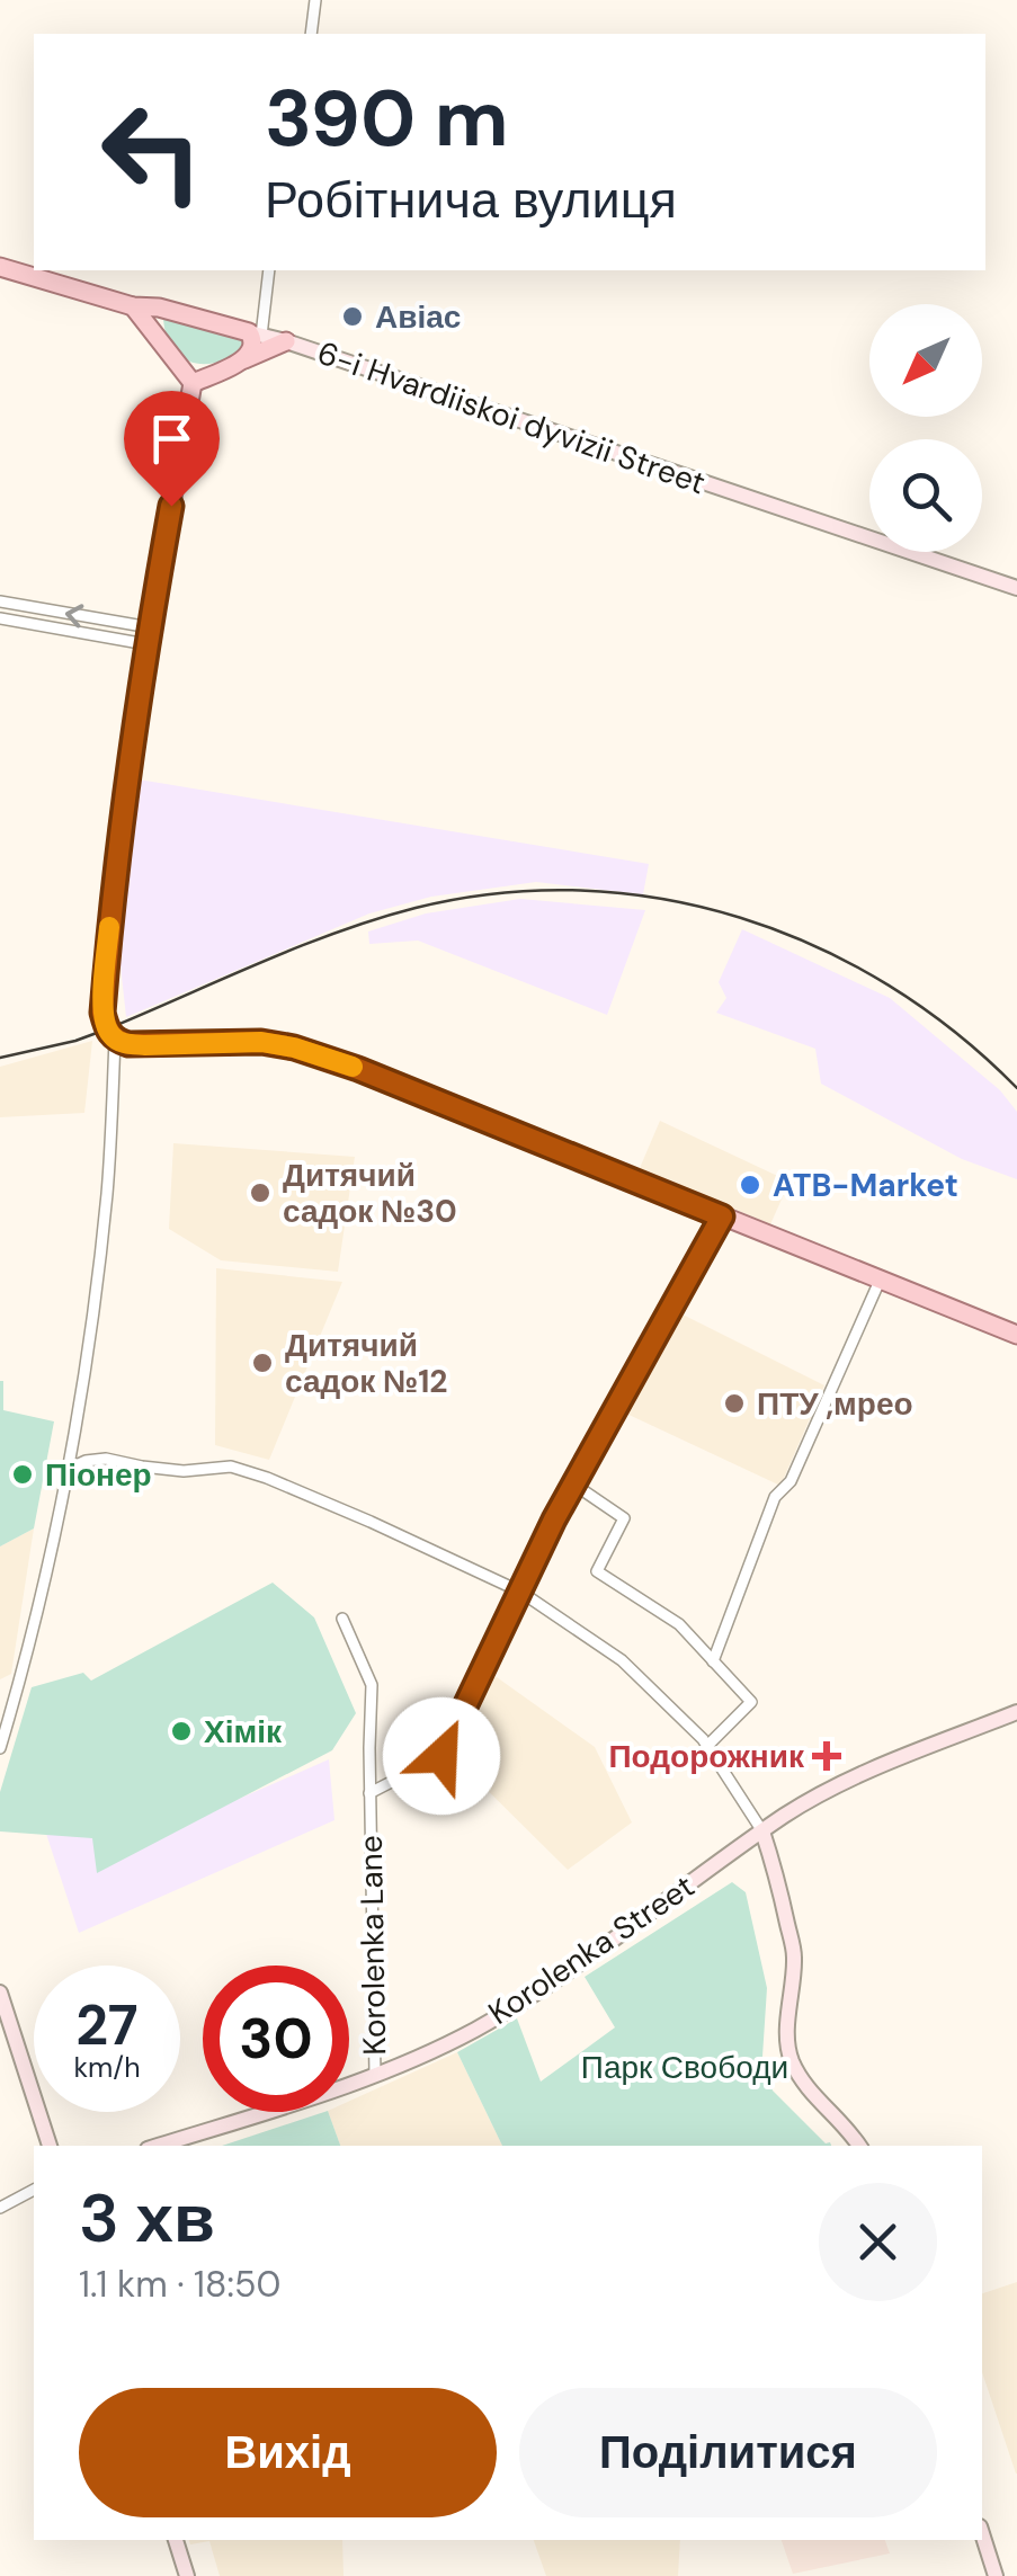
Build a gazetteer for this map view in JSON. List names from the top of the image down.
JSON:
{
  "streets": {
    "main road": ["6-i Hvardiiskoi dyvizii Street", "Korolenka Street"],
    "street": ["Korolenka Lane"]
  },
  "crossings": [
    ["Korolenka Lane", "Korolenka Street"]
  ],
  "parks": ["Парк Свободи"],
  "places": {
    "other": [
      "Авіас",
      "ATB-Market",
      "Дитячий садок №30",
      "Дитячий садок №12",
      "ПТУ ,мрео",
      "Піонер",
      "Хімік"
    ],
    "health": ["Подорожник"]
  },
  "north": "bottom left",
  "page": {
    "turn": ["390 m", "Робітнича вулиця"],
    "speed": "27 km/h",
    "limit": "30",
    "heading": ["3 хв", "1.1 km · 18:50"],
    "buttons": ["Вихід", "Поділитися"]
  }
}
